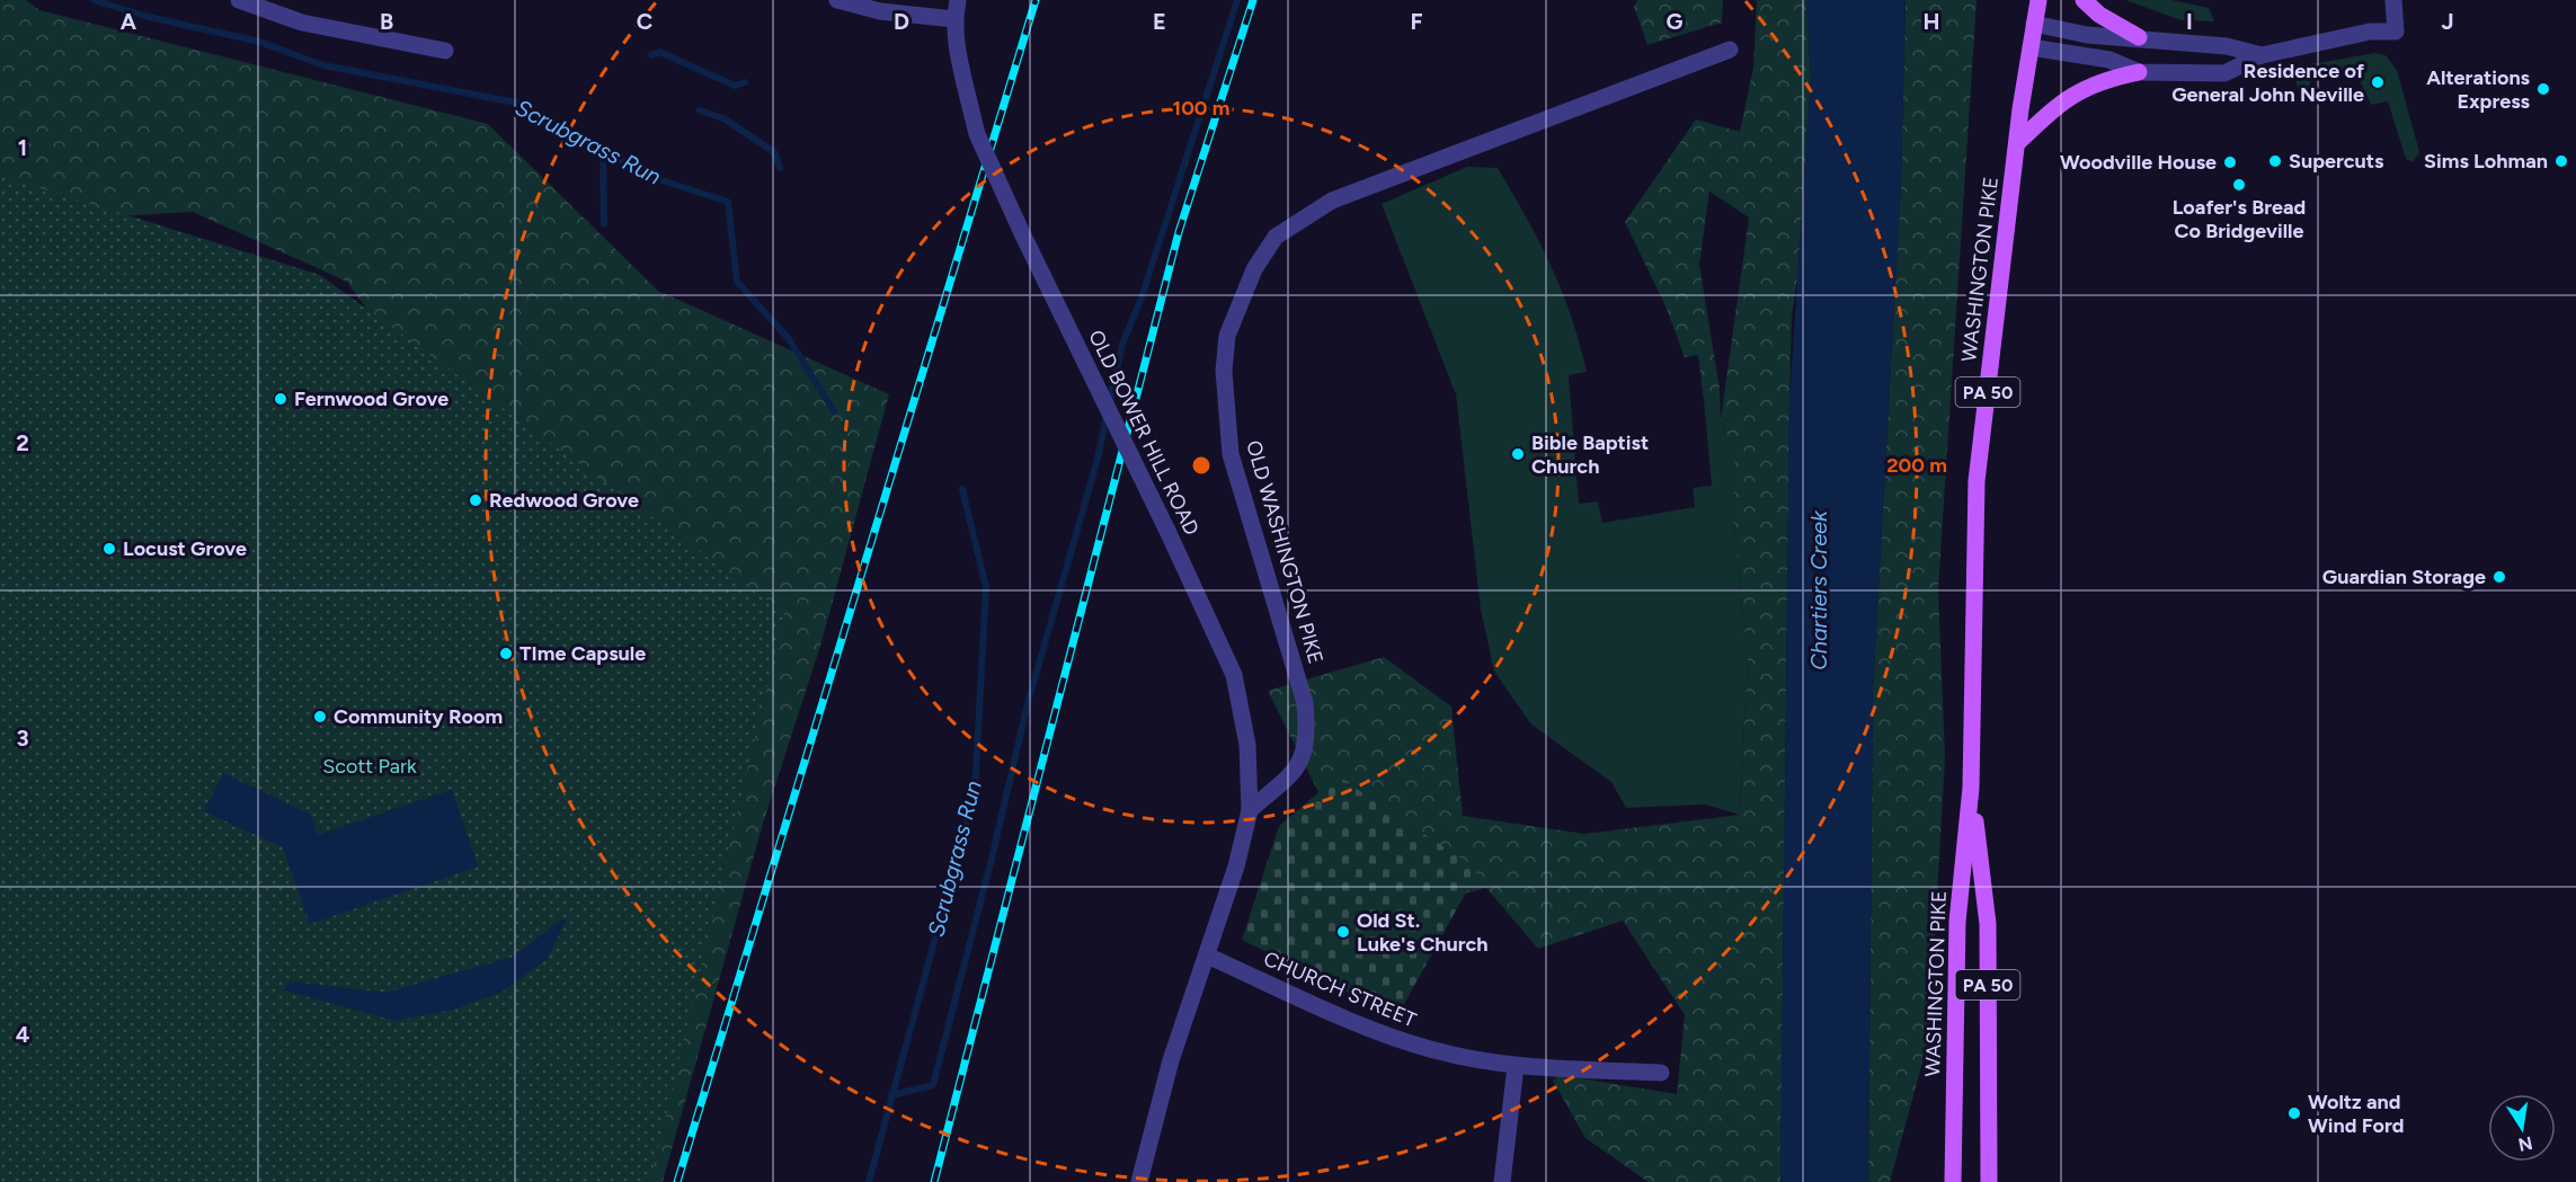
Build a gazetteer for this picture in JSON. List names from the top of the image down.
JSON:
{
  "streets": {
    "main road": ["WASHINGTON PIKE", "PA 50"],
    "street": ["OLD BOWER HILL ROAD", "OLD WASHINGTON PIKE", "CHURCH STREET"]
  },
  "crossings": [
    ["OLD BOWER HILL ROAD", "OLD WASHINGTON PIKE"]
  ],
  "water": ["Scrubgrass Run", "Chartiers Creek"],
  "parks": ["Scott Park"],
  "places": [
    "Residence of General John Neville",
    "Alterations Express",
    "Supercuts",
    "Sims Lohman",
    "Woodville House",
    "Loafer's Bread Co Bridgeville",
    "Fernwood Grove",
    "Bible Baptist Church",
    "Redwood Grove",
    "Locust Grove",
    "Guardian Storage",
    "TIme Capsule",
    "Community Room",
    "Old St. Luke's Church",
    "Woltz and Wind Ford"
  ],
  "north": "bottom",
  "grid": {
    "columns": [
      "A",
      "B",
      "C",
      "D",
      "E",
      "F",
      "G",
      "H",
      "I",
      "J"
    ],
    "rows": [
      "1",
      "2",
      "3",
      "4"
    ]
  },
  "rings": ["100 m", "200 m"]
}
